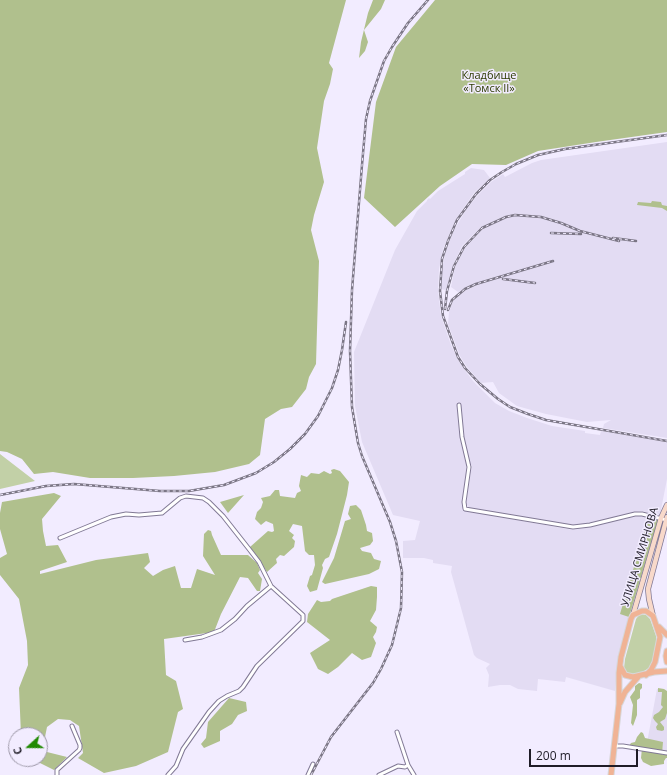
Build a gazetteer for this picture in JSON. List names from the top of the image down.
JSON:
{
  "streets": {
    "main road": ["УЛИЦА СМИРНОВА"]
  },
  "parks": ["Кладбище «Томск II»"],
  "scale_bar": "200 m",
  "north": "left"
}
